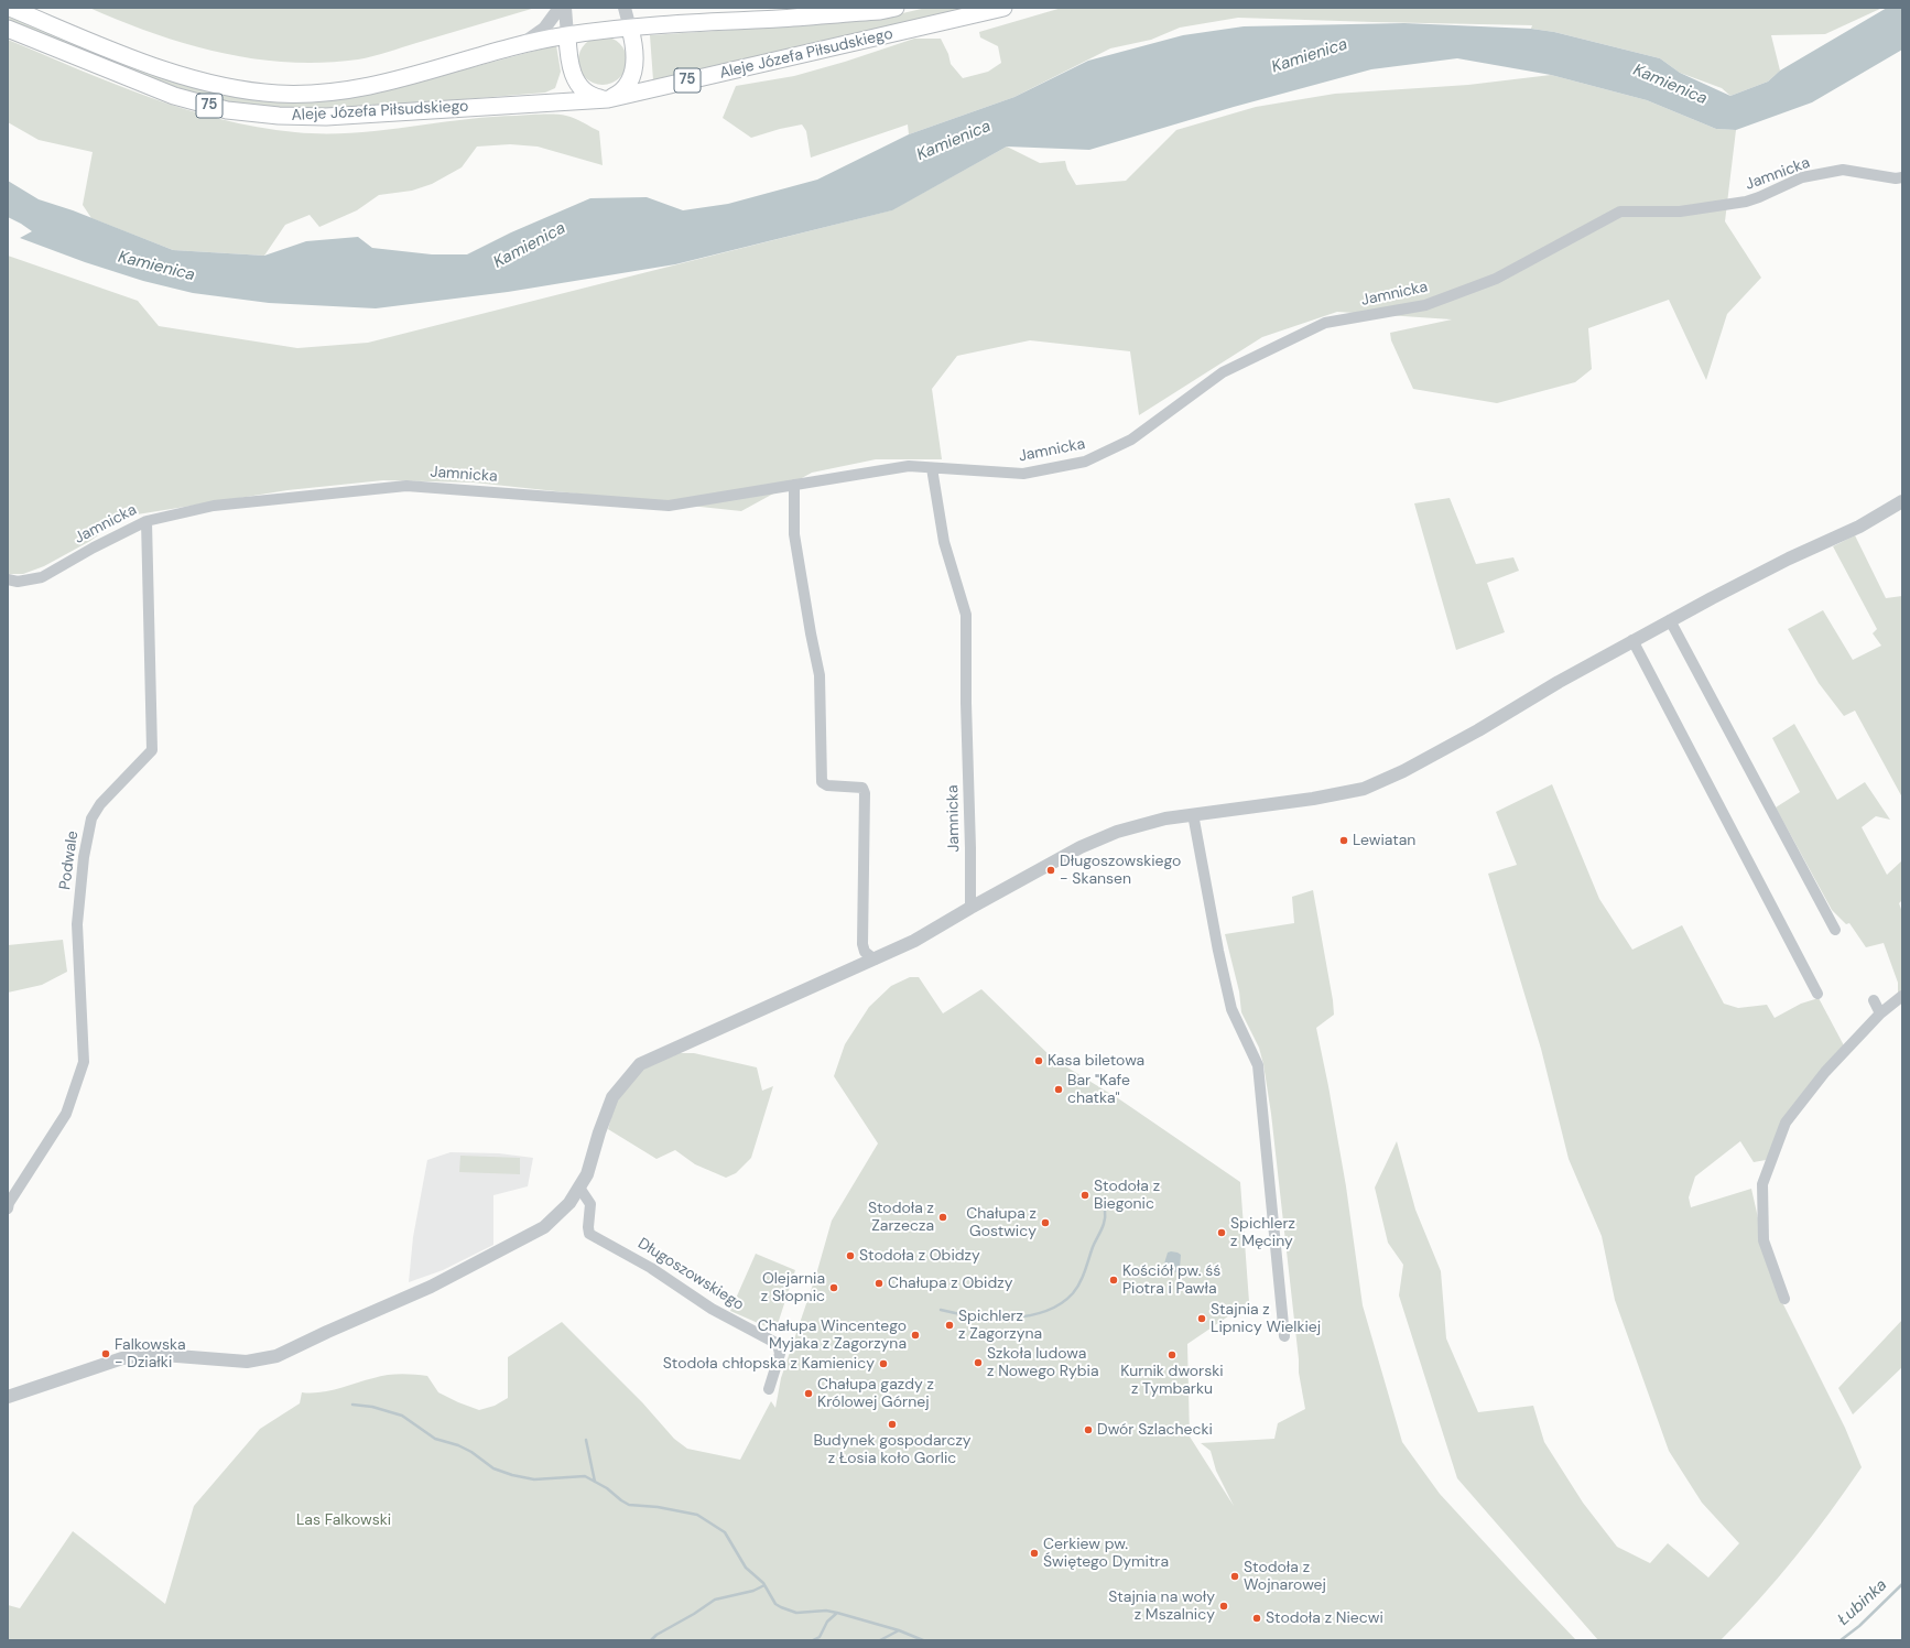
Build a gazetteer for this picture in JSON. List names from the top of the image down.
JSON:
{
  "streets": {
    "main road": ["Aleje Józefa Piłsudskiego", "75"],
    "street": ["Jamnicka", "Podwale", "Długoszowskiego"]
  },
  "crossings": [
    ["Jamnicka", "Podwale"]
  ],
  "water": ["Kamienica", "Łubinka"],
  "parks": ["Las Falkowski"],
  "places": [
    "Lewiatan",
    "Długoszowskiego - Skansen",
    "Kasa biletowa",
    "Bar \"Kafe chatka\"",
    "Stodoła z Biegonic",
    "Stodoła z Zarzecza",
    "Chałupa z Gostwicy",
    "Spichlerz z Męciny",
    "Stodoła z Obidzy",
    "Kościół pw. śś Piotra i Pawła",
    "Chałupa z Obidzy",
    "Olejarnia z Słopnic",
    "Stajnia z Lipnicy Wielkiej",
    "Spichlerz z Zagorzyna",
    "Chałupa Wincentego Myjaka z Zagorzyna",
    "Falkowska - Działki",
    "Kurnik dworski z Tymbarku",
    "Szkoła ludowa z Nowego Rybia",
    "Stodoła chłopska z Kamienicy",
    "Chałupa gazdy z Królowej Górnej",
    "Budynek gospodarczy z Łosia koło Gorlic",
    "Dwór Szlachecki",
    "Cerkiew pw. Świętego Dymitra",
    "Stodoła z Wojnarowej",
    "Stajnia na woły z Mszalnicy",
    "Stodoła z Niecwi"
  ]
}
